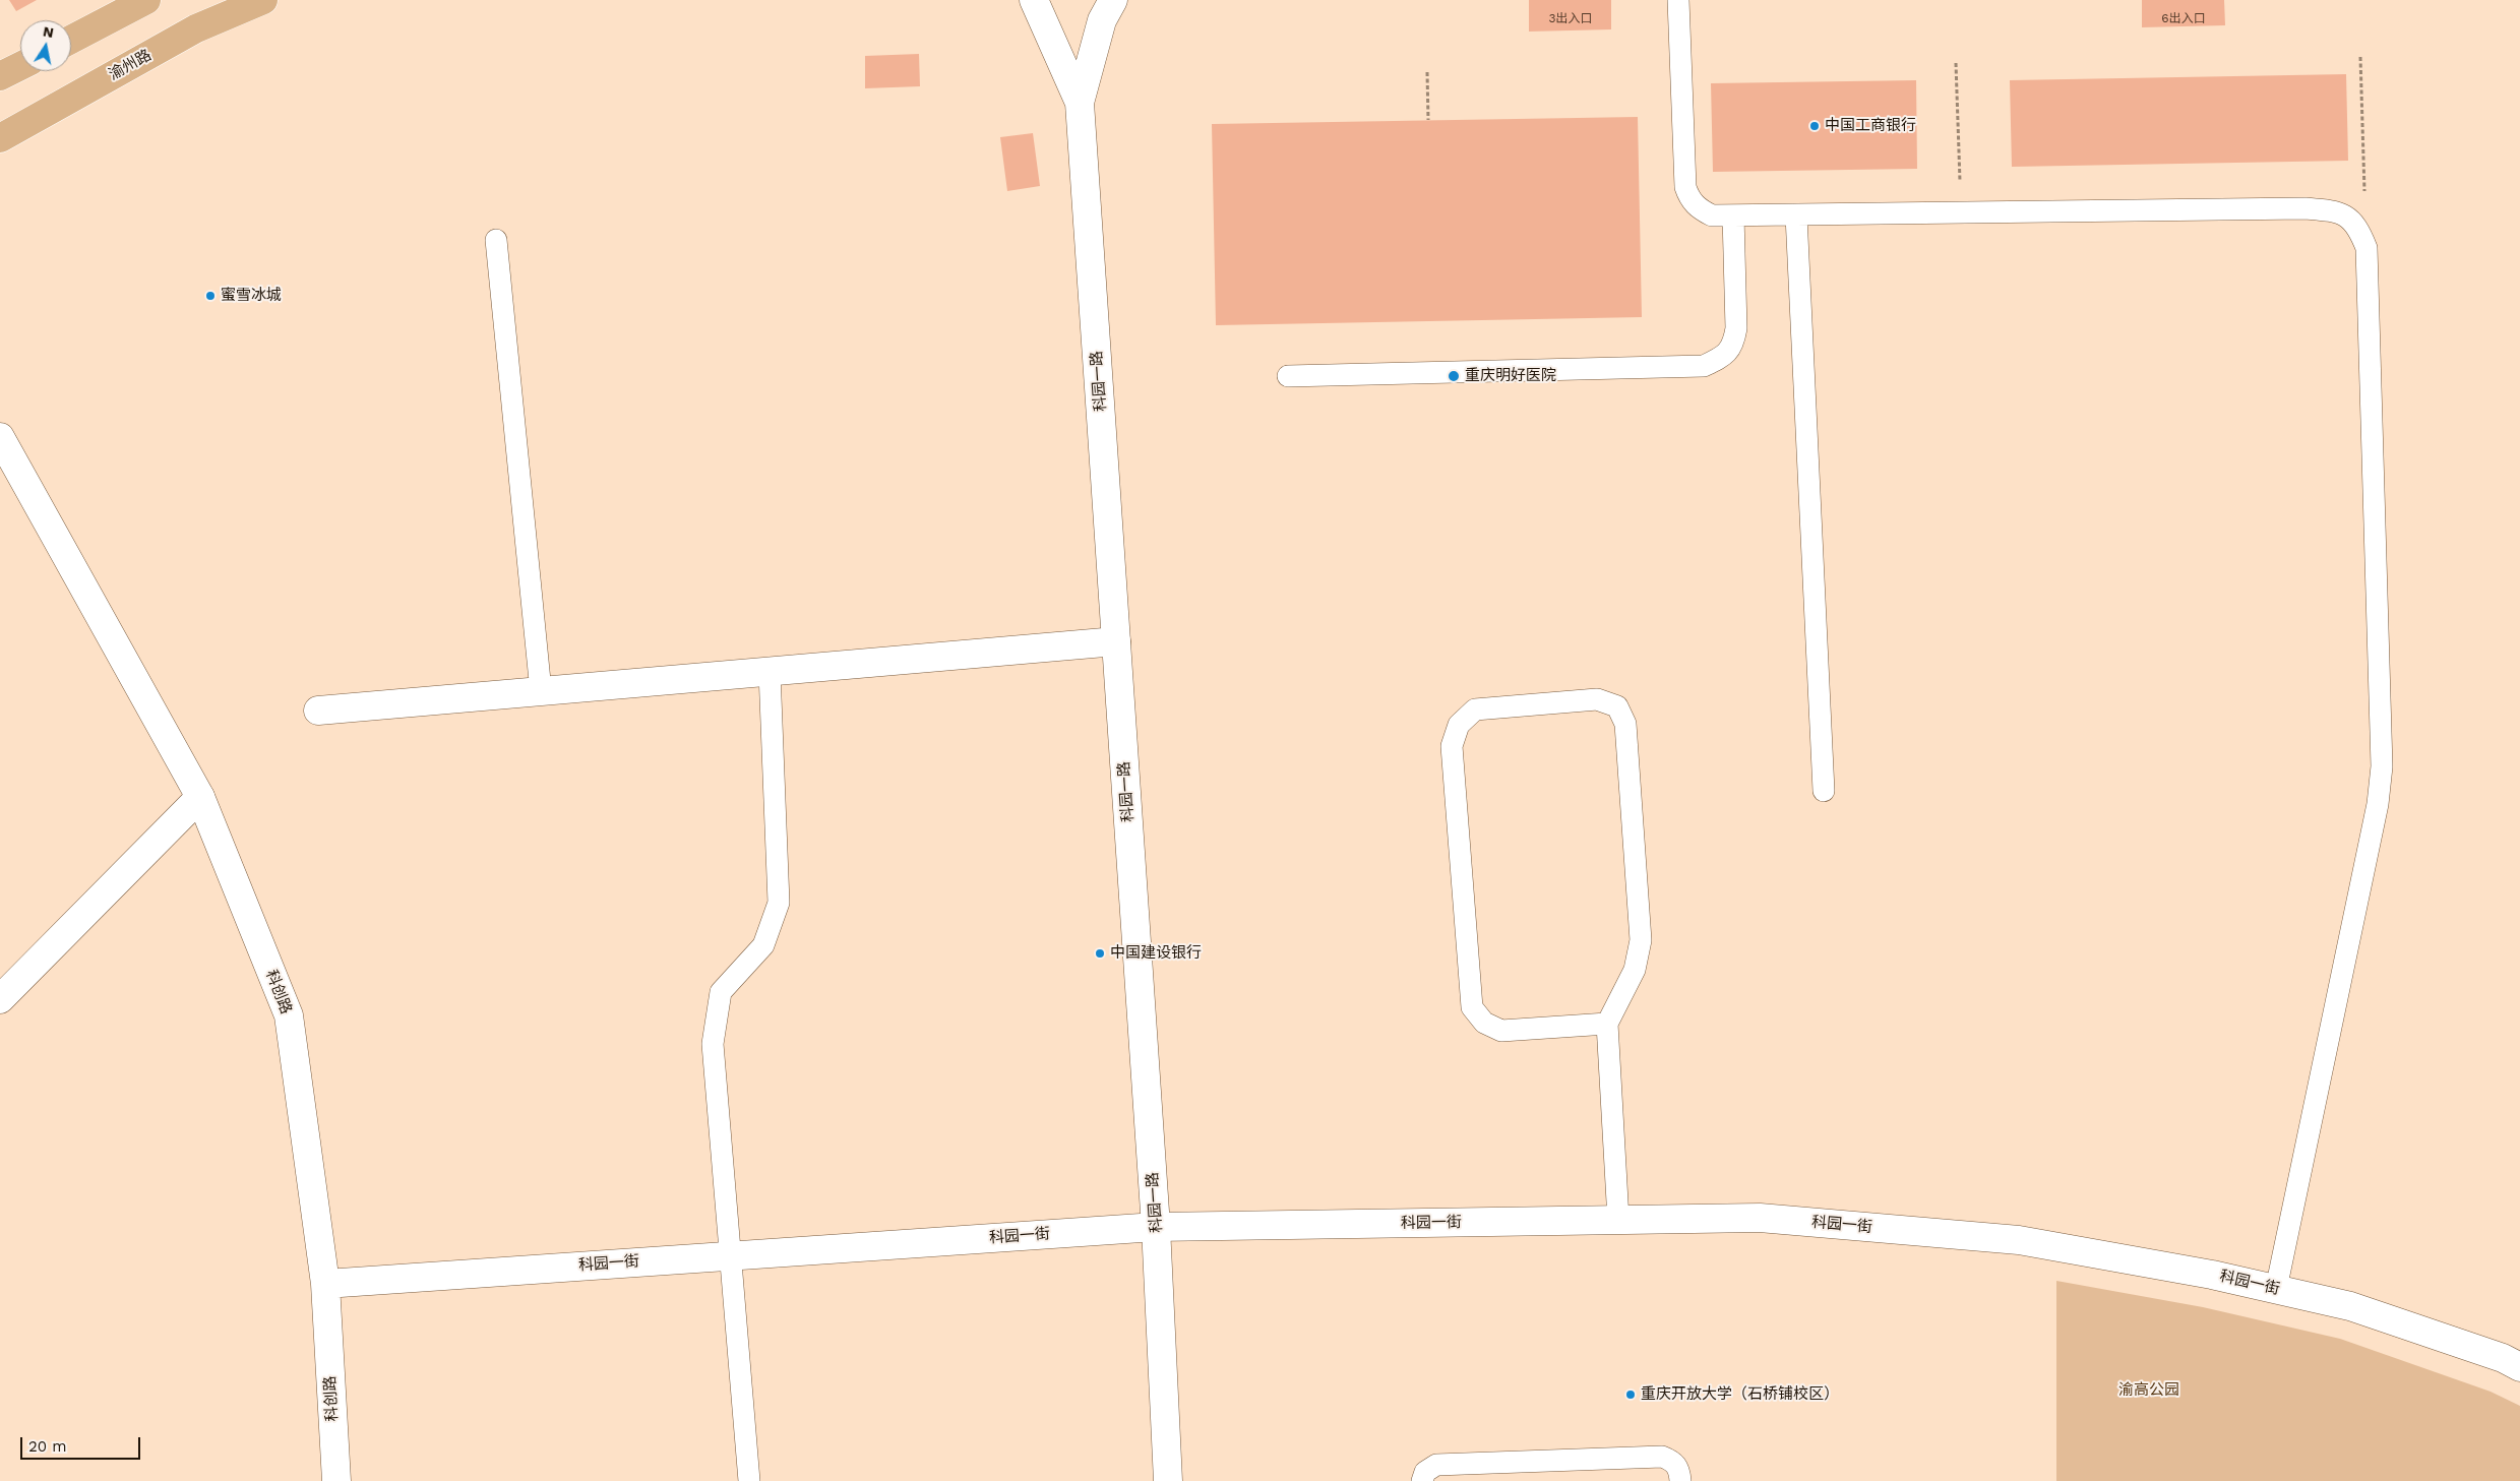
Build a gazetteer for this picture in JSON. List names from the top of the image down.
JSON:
{
  "streets": {
    "main road": ["渝州路"],
    "street": ["科园一路", "科创路", "科园一街"]
  },
  "crossings": [
    ["科园一路", "科园一街"],
    ["科创路", "科园一街"]
  ],
  "parks": ["渝高公园"],
  "places": [
    "中国工商银行",
    "蜜雪冰城",
    "重庆明好医院",
    "中国建设银行",
    "重庆开放大学（石桥铺校区）"
  ],
  "house_numbers": ["3出入口", "6出入口"],
  "scale_bar": "20 m",
  "north": "top"
}
